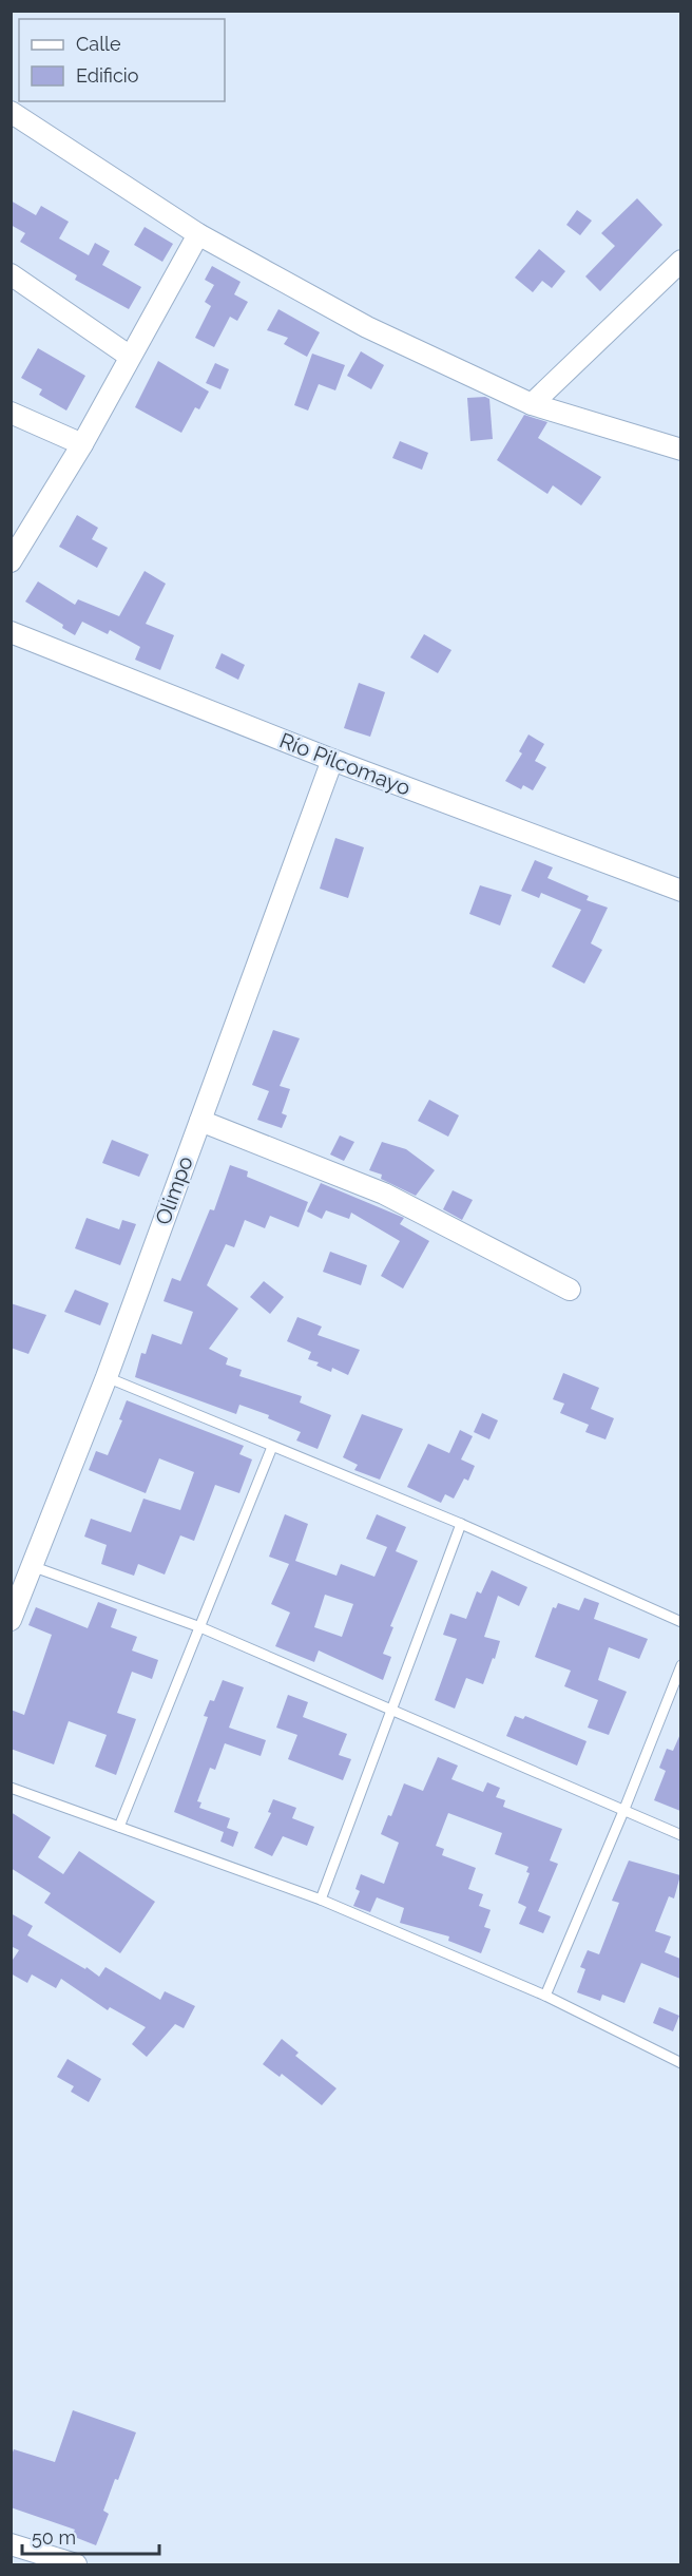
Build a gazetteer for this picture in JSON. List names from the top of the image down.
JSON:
{
  "streets": {
    "street": ["Río Pilcomayo", "Olimpo"]
  },
  "crossings": [
    ["Río Pilcomayo", "Olimpo"]
  ],
  "legend": ["Calle", "Edificio"],
  "scale_bar": "50 m"
}
